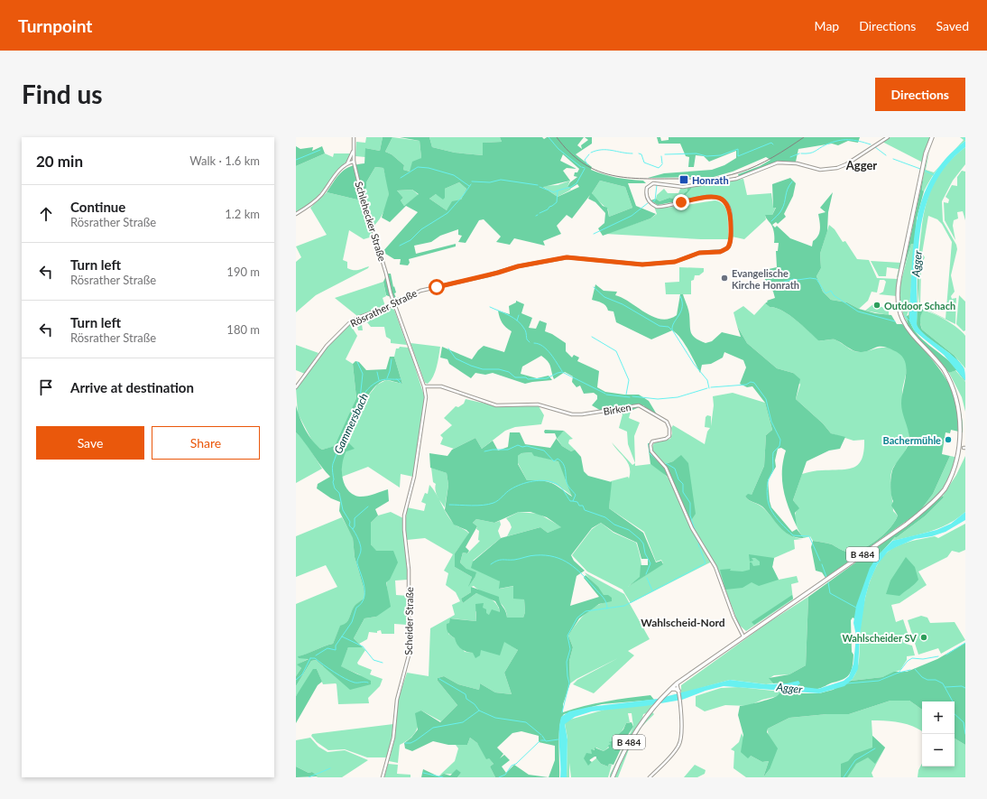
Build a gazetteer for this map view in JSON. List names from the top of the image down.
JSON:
{
  "streets": {
    "main road": ["B 484"],
    "street": [
      "Schlehecker Straße",
      "Rösrather Straße",
      "Birken",
      "Scheider Straße"
    ]
  },
  "crossings": [
    ["Schlehecker Straße", "Rösrather Straße"],
    ["Schlehecker Straße", "Birken"],
    ["Schlehecker Straße", "Scheider Straße"],
    ["Birken", "B 484"],
    ["Birken", "Scheider Straße"]
  ],
  "districts": ["Agger", "Wahlscheid-Nord"],
  "water": ["Agger", "Gammersbach"],
  "places": {
    "transit": ["Honrath"],
    "other": [
      "Evangelische Kirche Honrath",
      "Outdoor Schach",
      "Bachermühle",
      "Wahlscheider SV"
    ]
  },
  "page": {
    "header": "Turnpoint",
    "nav": ["Map", "Directions", "Saved"],
    "buttons": [
      "Directions",
      ["Save", "Share"]
    ],
    "title": "Find us",
    "heading": ["20 min", "Walk · 1.6 km"],
    "list": [
      ["Continue", "Rösrather Straße", "1.2 km"],
      ["Turn left", "Rösrather Straße", "190 m"],
      ["Turn left", "Rösrather Straße", "180 m"],
      "Arrive at destination"
    ],
    "map_buttons": ["+", "−"]
  }
}
